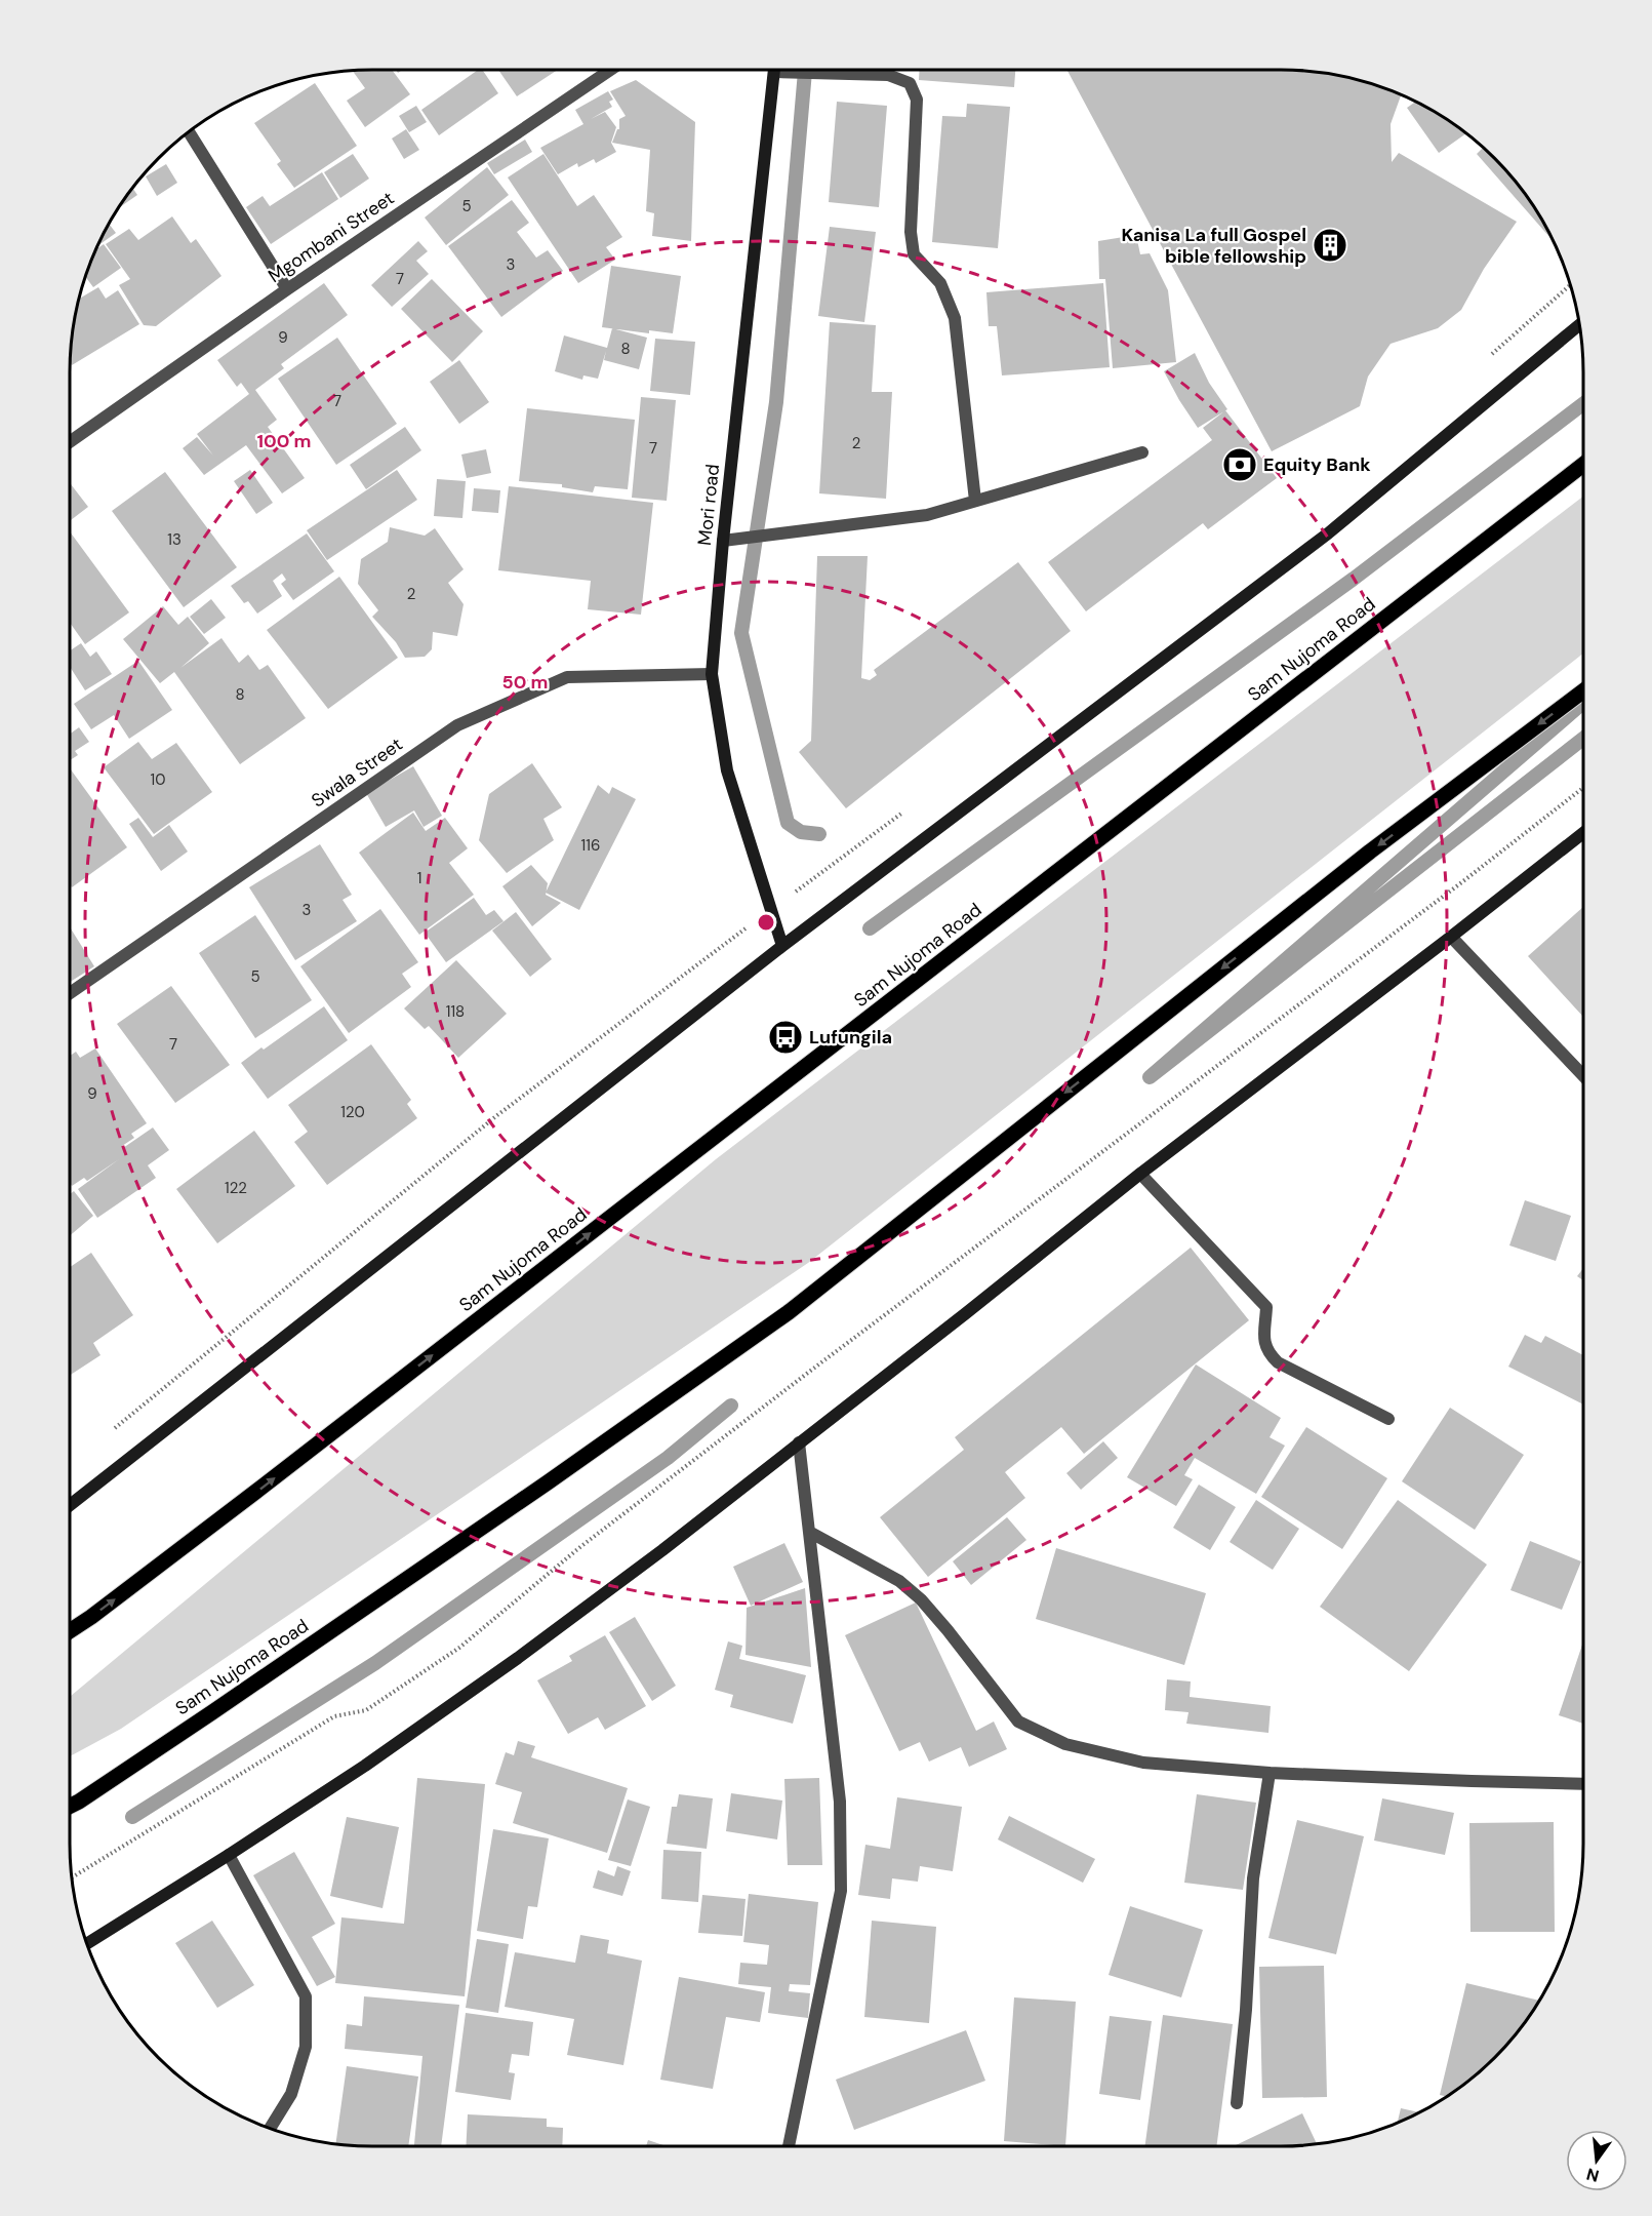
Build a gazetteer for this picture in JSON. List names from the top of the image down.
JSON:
{
  "streets": {
    "main road": ["Sam Nujoma Road"],
    "street": ["Mgombani Street", "Mori road", "Swala Street"]
  },
  "crossings": [
    ["Mori road", "Swala Street"]
  ],
  "places": {
    "building": ["Kanisa La full Gospel bible fellowship"],
    "bank": ["Equity Bank"],
    "bus stop": ["Lufungila"]
  },
  "house_numbers": [
    "5",
    "3",
    "7",
    "9",
    "8",
    "7",
    "2",
    "7",
    "13",
    "2",
    "8",
    "10",
    "116",
    "1",
    "3",
    "5",
    "118",
    "7",
    "9",
    "120",
    "122"
  ],
  "north": "bottom",
  "rings": ["100 m", "50 m"]
}
